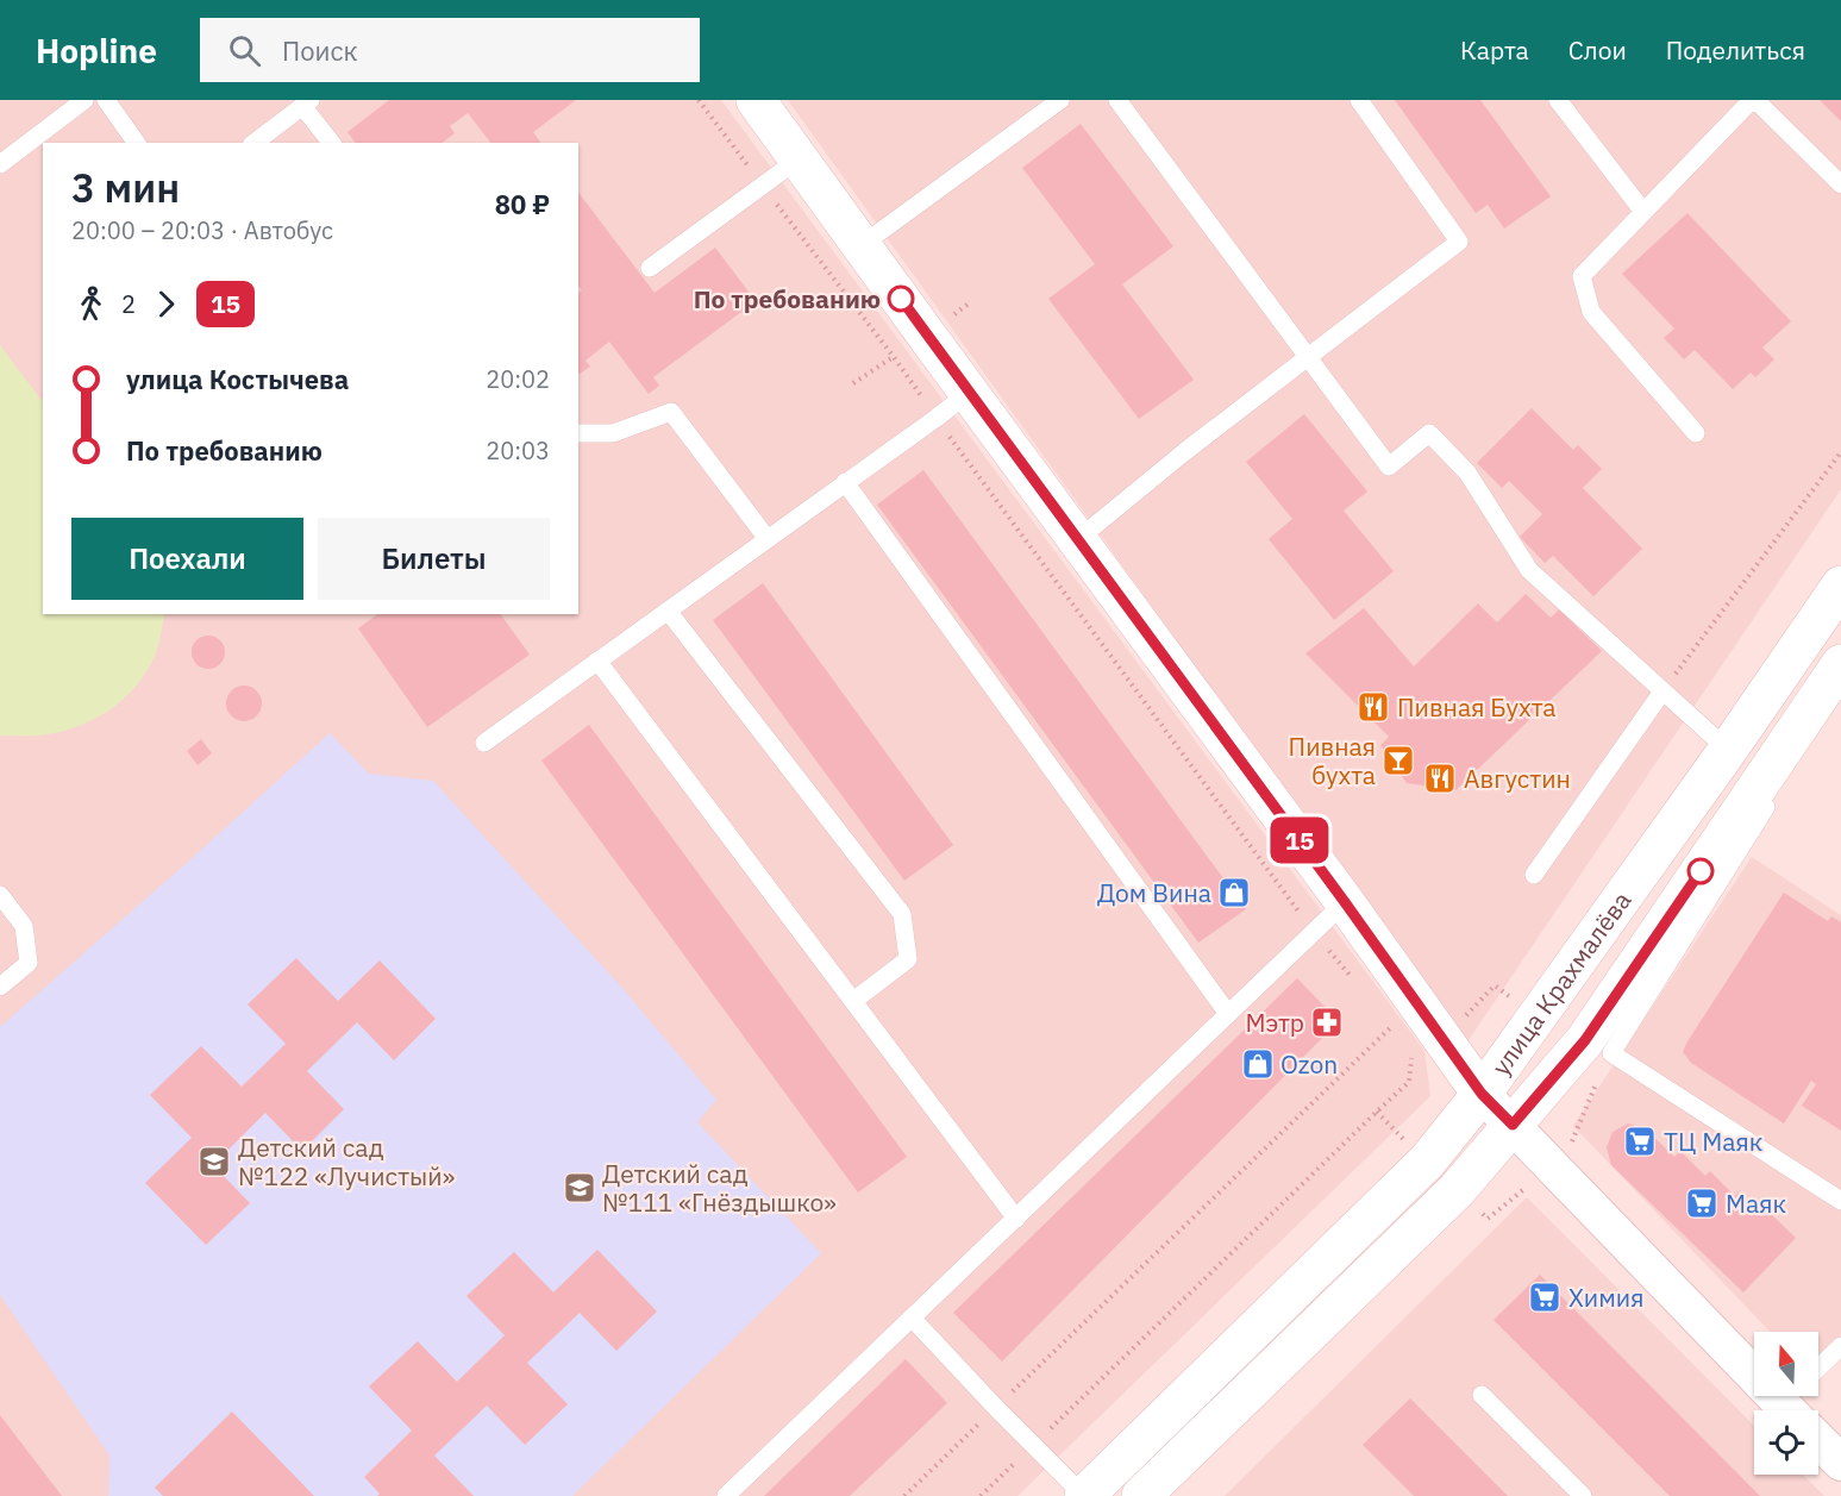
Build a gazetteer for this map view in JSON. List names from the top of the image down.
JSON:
{
  "streets": {
    "main road": ["улица Крахмалёва"]
  },
  "places": {
    "other": ["По требованию"],
    "restaurant": ["Пивная Бухта", "Августин"],
    "bar": ["Пивная бухта"],
    "shop": ["Дом Вина", "Ozon"],
    "pharmacy": ["Мэтр"],
    "supermarket": ["ТЦ Маяк", "Маяк", "Химия"],
    "school or university": ["Детский сад №122 «Лучистый»", "Детский сад №111 «Гнёздышко»"]
  },
  "lines": ["bus line 15"],
  "north": "top",
  "page": {
    "header": "Hopline",
    "search": "Поиск",
    "nav": ["Карта", "Слои", "Поделиться"],
    "on_map": "15",
    "heading": ["3 мин", "20:00 – 20:03 · Автобус", "80 ₽"],
    "legs": ["2", "15"],
    "list": [
      {
        "name": "улица Костычева",
        "value": "20:02"
      },
      {
        "name": "По требованию",
        "value": "20:03"
      }
    ],
    "buttons": ["Поехали", "Билеты"]
  }
}
